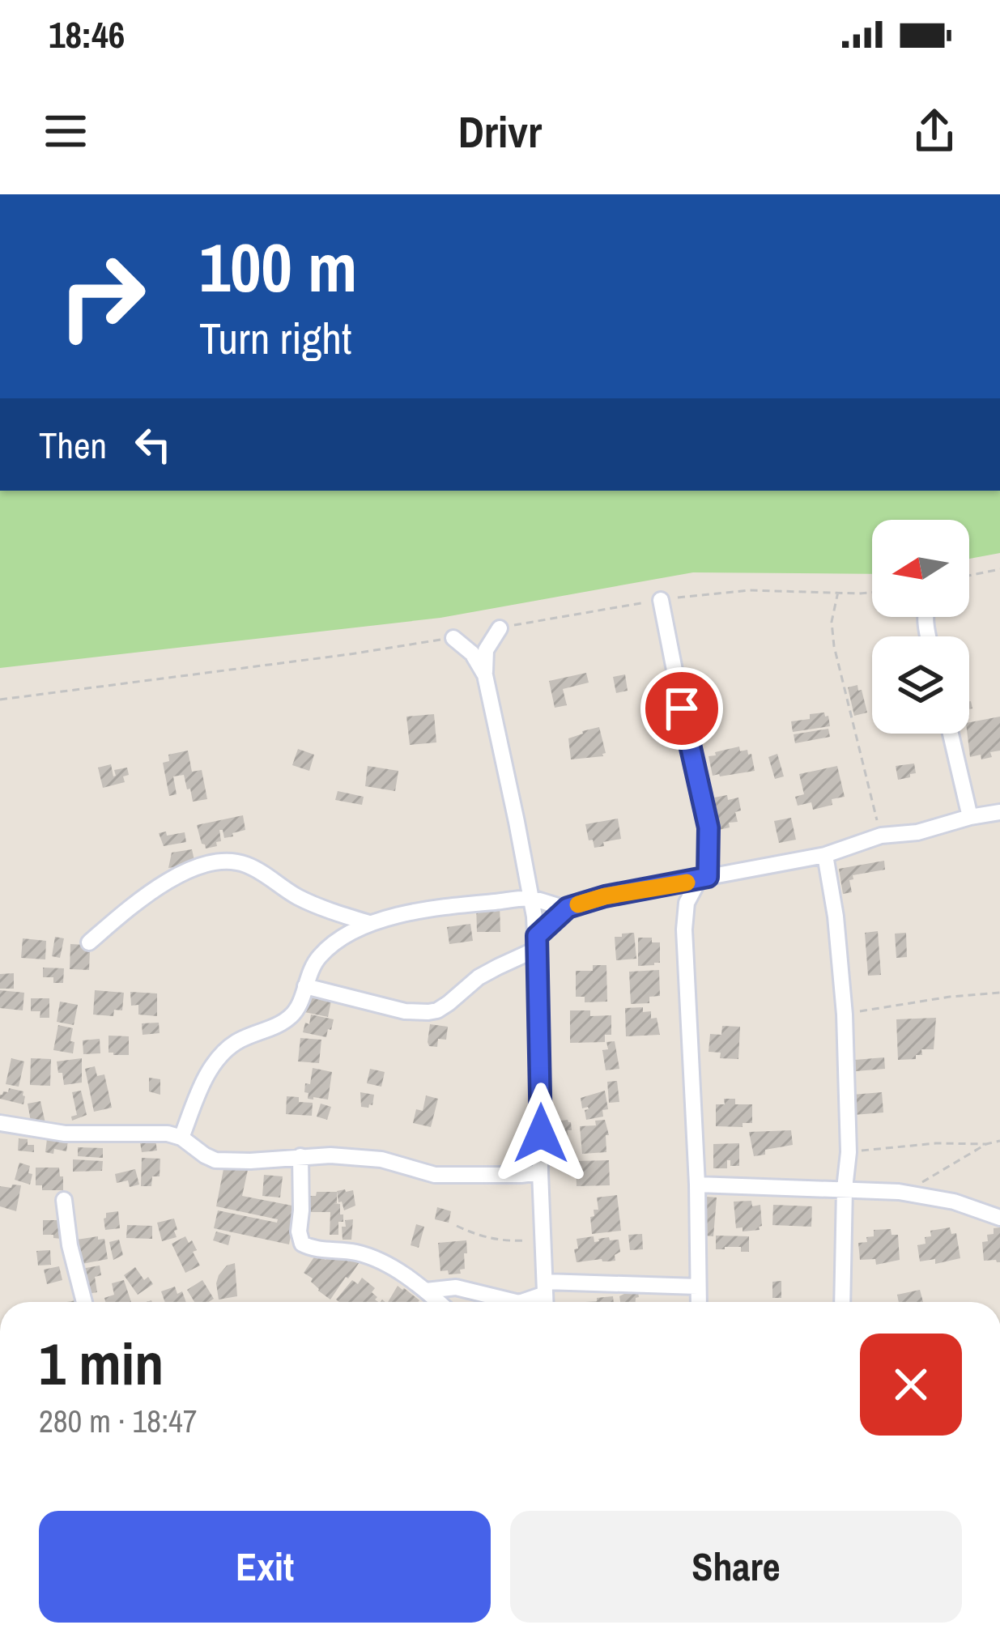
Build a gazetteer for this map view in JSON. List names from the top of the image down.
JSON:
{
  "north": "left",
  "page": {
    "status": "18:46",
    "header": "Drivr",
    "turn": ["100 m", "Turn right"],
    "then": "Then",
    "heading": ["1 min", "280 m · 18:47"],
    "buttons": ["Exit", "Share"]
  }
}
